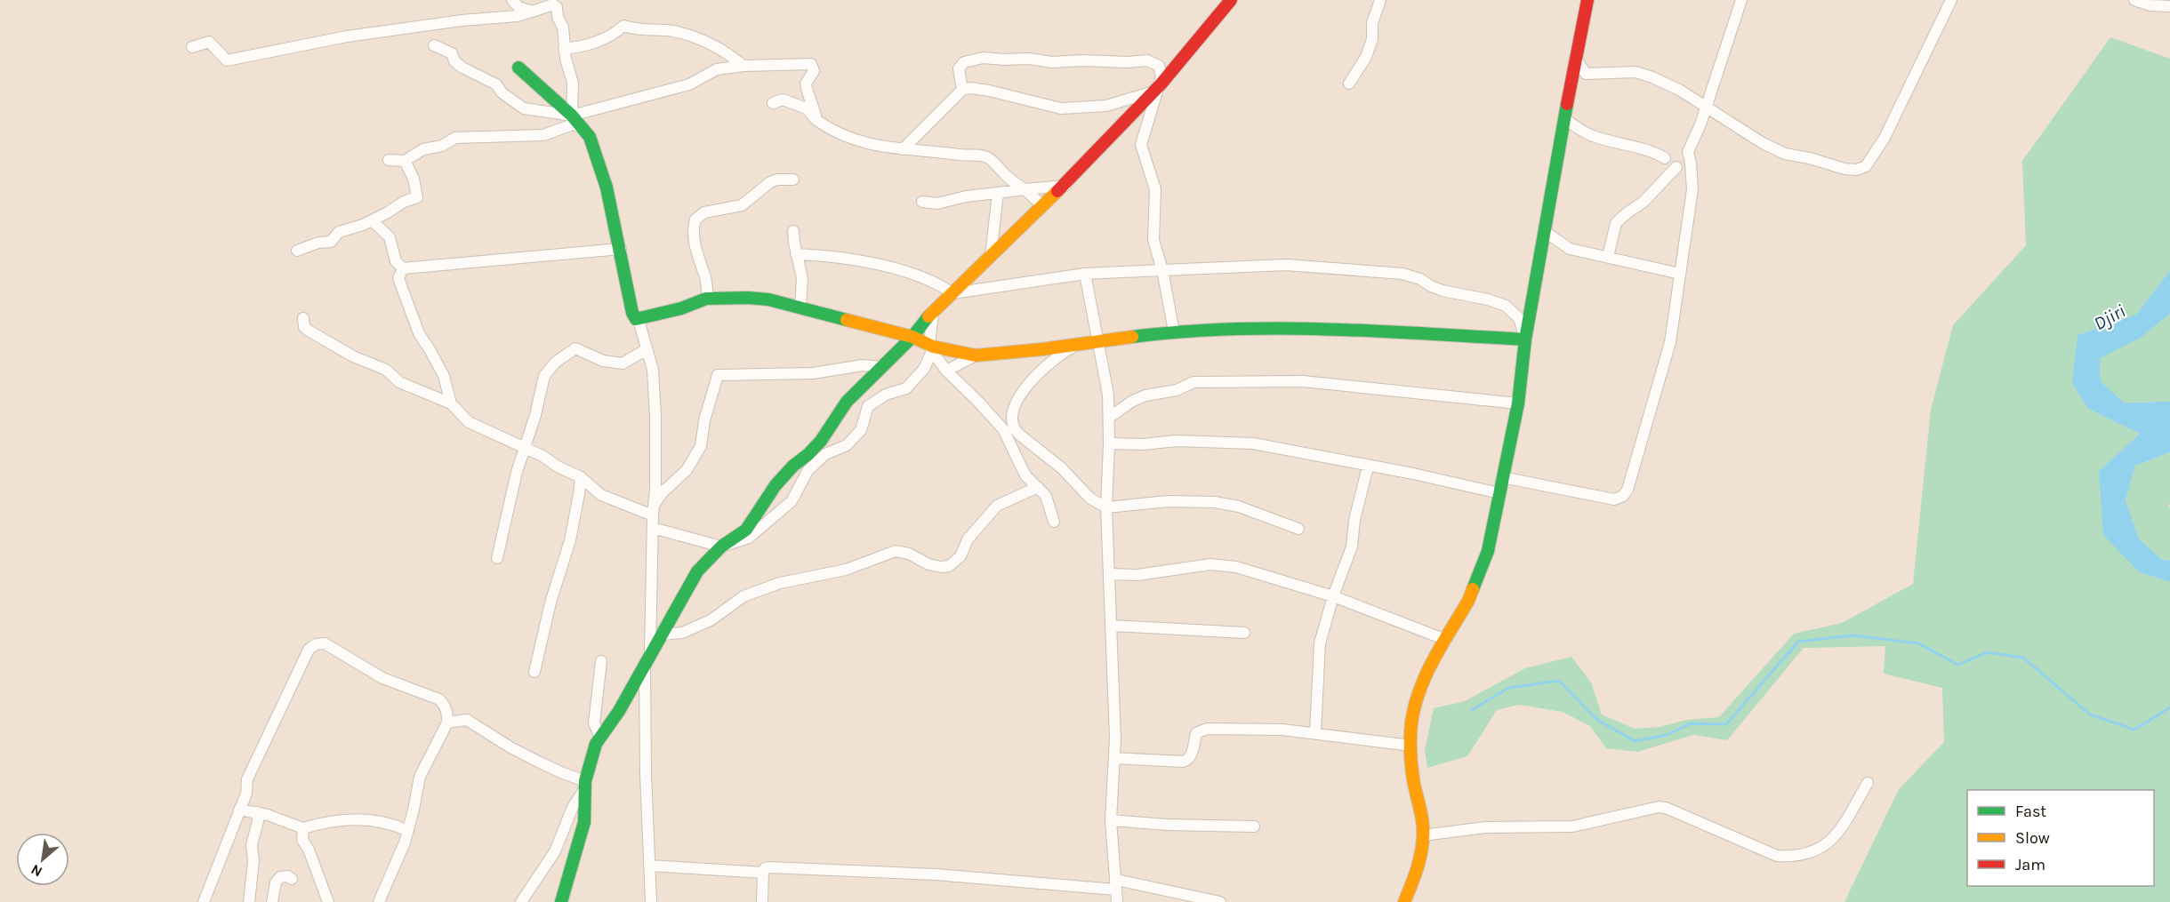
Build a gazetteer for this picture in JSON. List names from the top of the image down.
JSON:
{
  "water": ["Djiri"],
  "legend": ["Fast", "Slow", "Jam"],
  "north": "bottom left"
}
